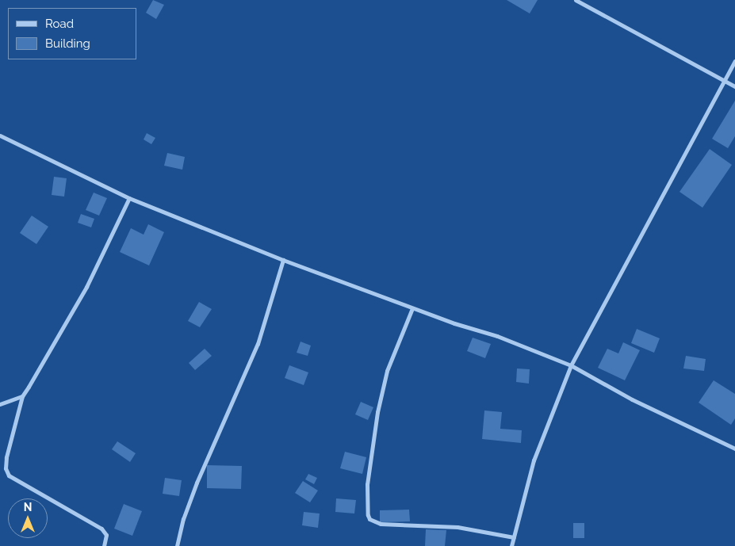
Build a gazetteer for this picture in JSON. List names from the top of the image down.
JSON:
{
  "legend": ["Road", "Building"],
  "north": "top"
}
